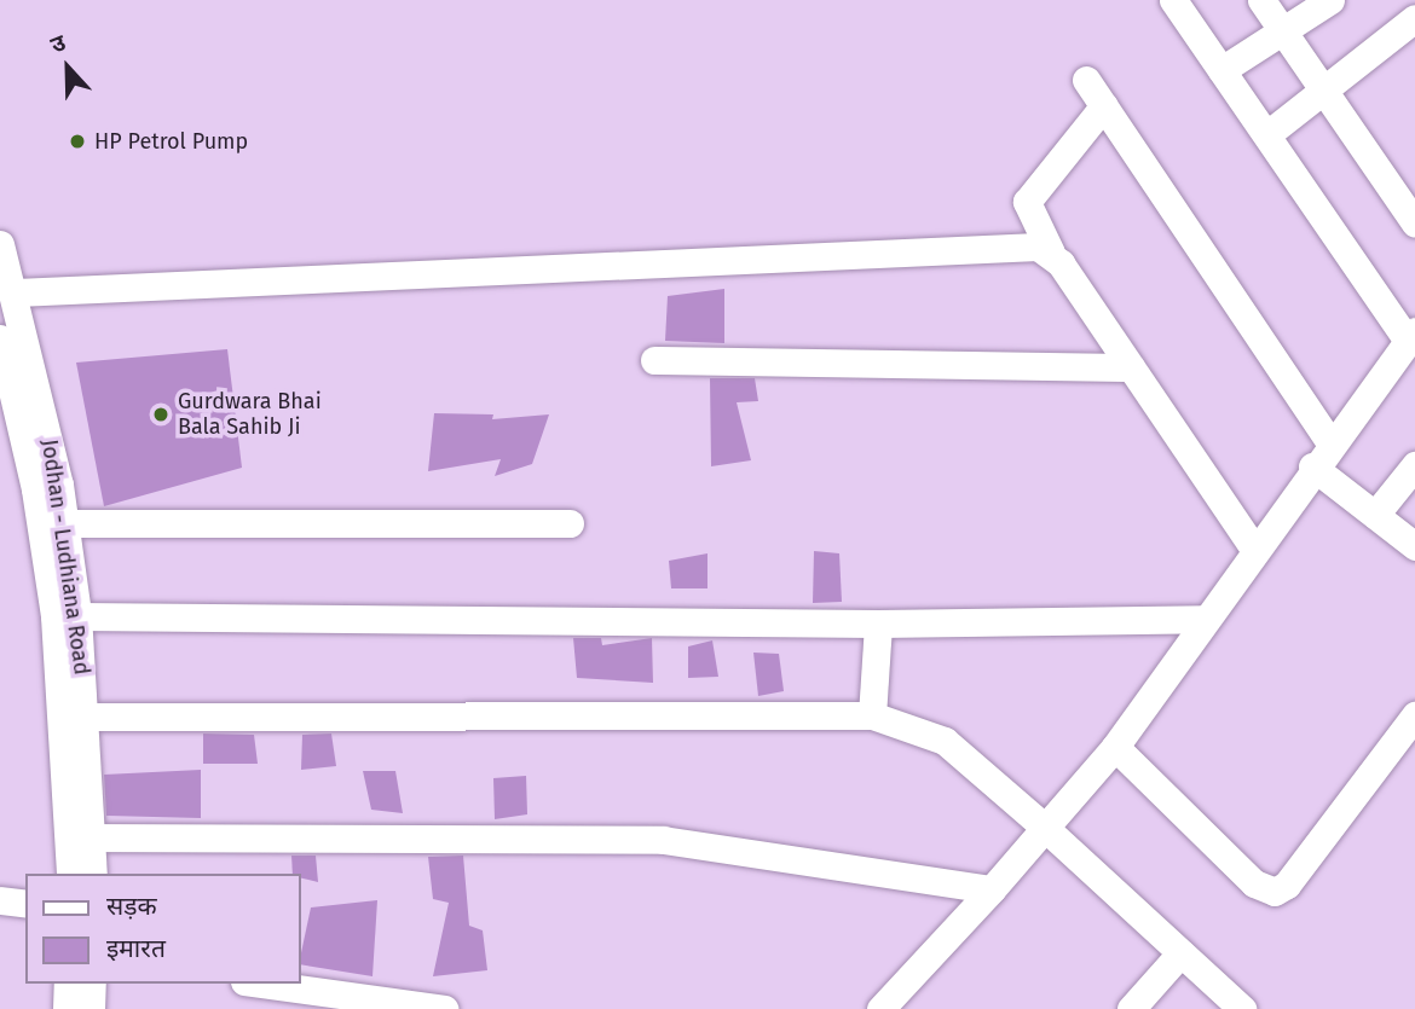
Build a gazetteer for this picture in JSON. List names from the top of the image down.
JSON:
{
  "streets": {
    "street": ["Jodhan - Ludhiana Road"]
  },
  "places": ["HP Petrol Pump", "Gurdwara Bhai Bala Sahib Ji"],
  "legend": ["सड़क", "इमारत"],
  "north": "top"
}
